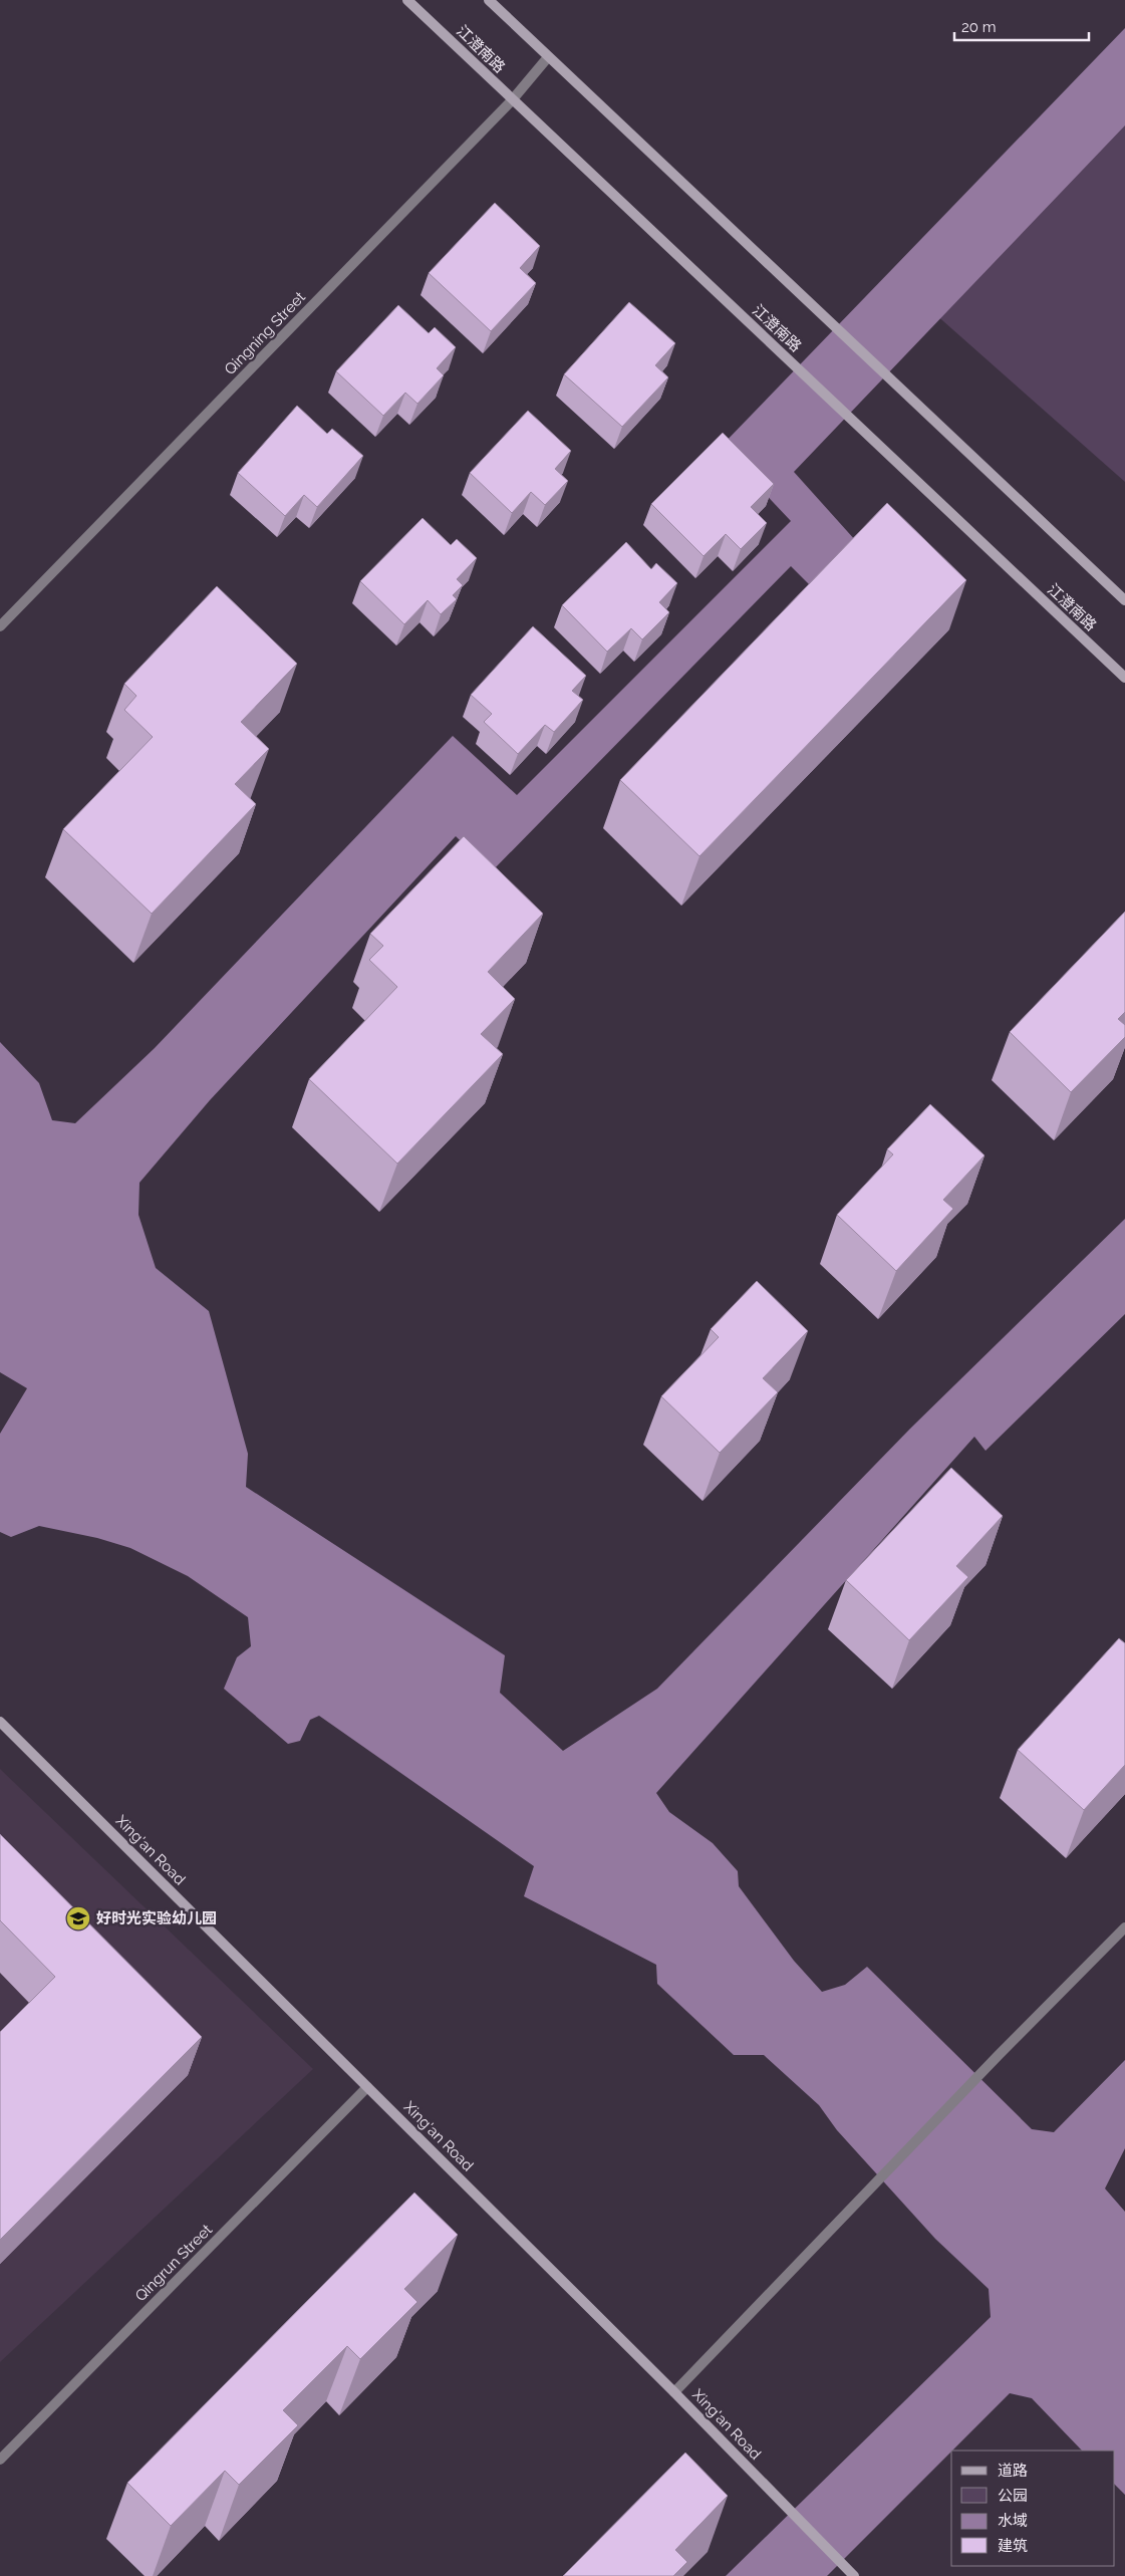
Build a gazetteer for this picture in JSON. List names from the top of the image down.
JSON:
{
  "streets": {
    "main road": ["江澄南路", "Xing'an Road"],
    "street": ["Qingning Street", "Qingrun Street"]
  },
  "crossings": [
    ["江澄南路", "Qingning Street"],
    ["Xing'an Road", "Qingrun Street"]
  ],
  "places": {
    "school or university": ["好时光实验幼儿园"]
  },
  "legend": [
    "道路",
    "公园",
    "水域",
    "建筑"
  ],
  "scale_bar": "20 m"
}
